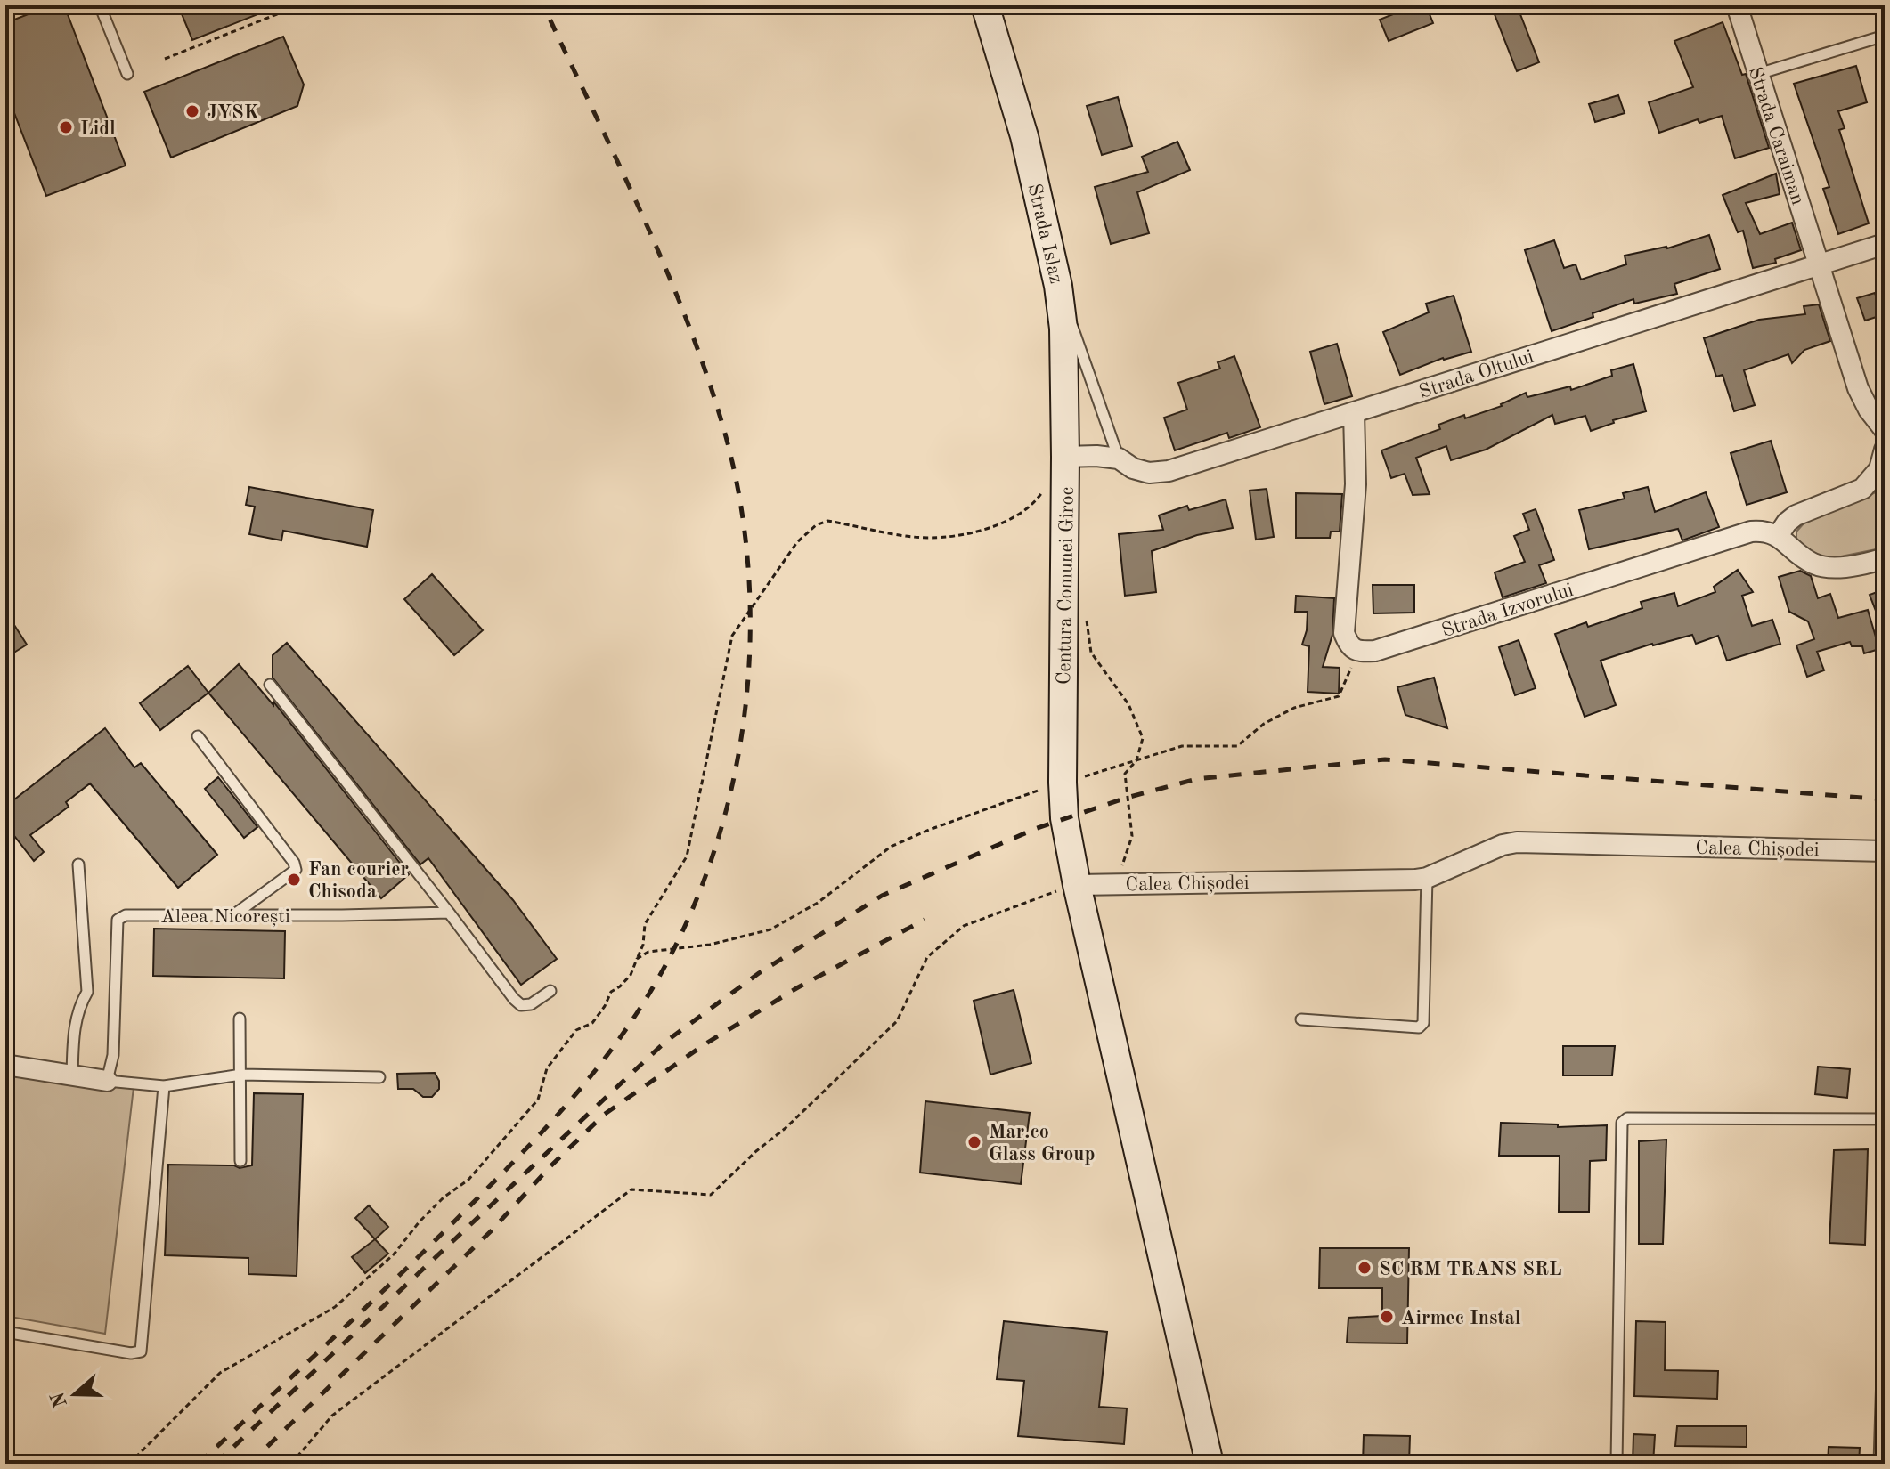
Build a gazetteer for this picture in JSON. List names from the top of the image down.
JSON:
{
  "streets": {
    "main road": ["Strada Islaz", "Centura Comunei Giroc"],
    "street": [
      "Strada Caraiman",
      "Strada Oltului",
      "Strada Izvorului",
      "Calea Chișodei"
    ],
    "lane": ["Aleea Nicorești"]
  },
  "crossings": [
    ["Strada Caraiman", "Strada Oltului"],
    ["Strada Islaz", "Strada Oltului"],
    ["Strada Islaz", "Centura Comunei Giroc"],
    ["Strada Oltului", "Centura Comunei Giroc"],
    ["Centura Comunei Giroc", "Calea Chișodei"]
  ],
  "places": [
    "JYSK",
    "Lidl",
    "Fan courier Chisoda",
    "Mar.co Glass Group",
    "SC RM TRANS SRL",
    "Airmec Instal"
  ],
  "north": "left"
}
